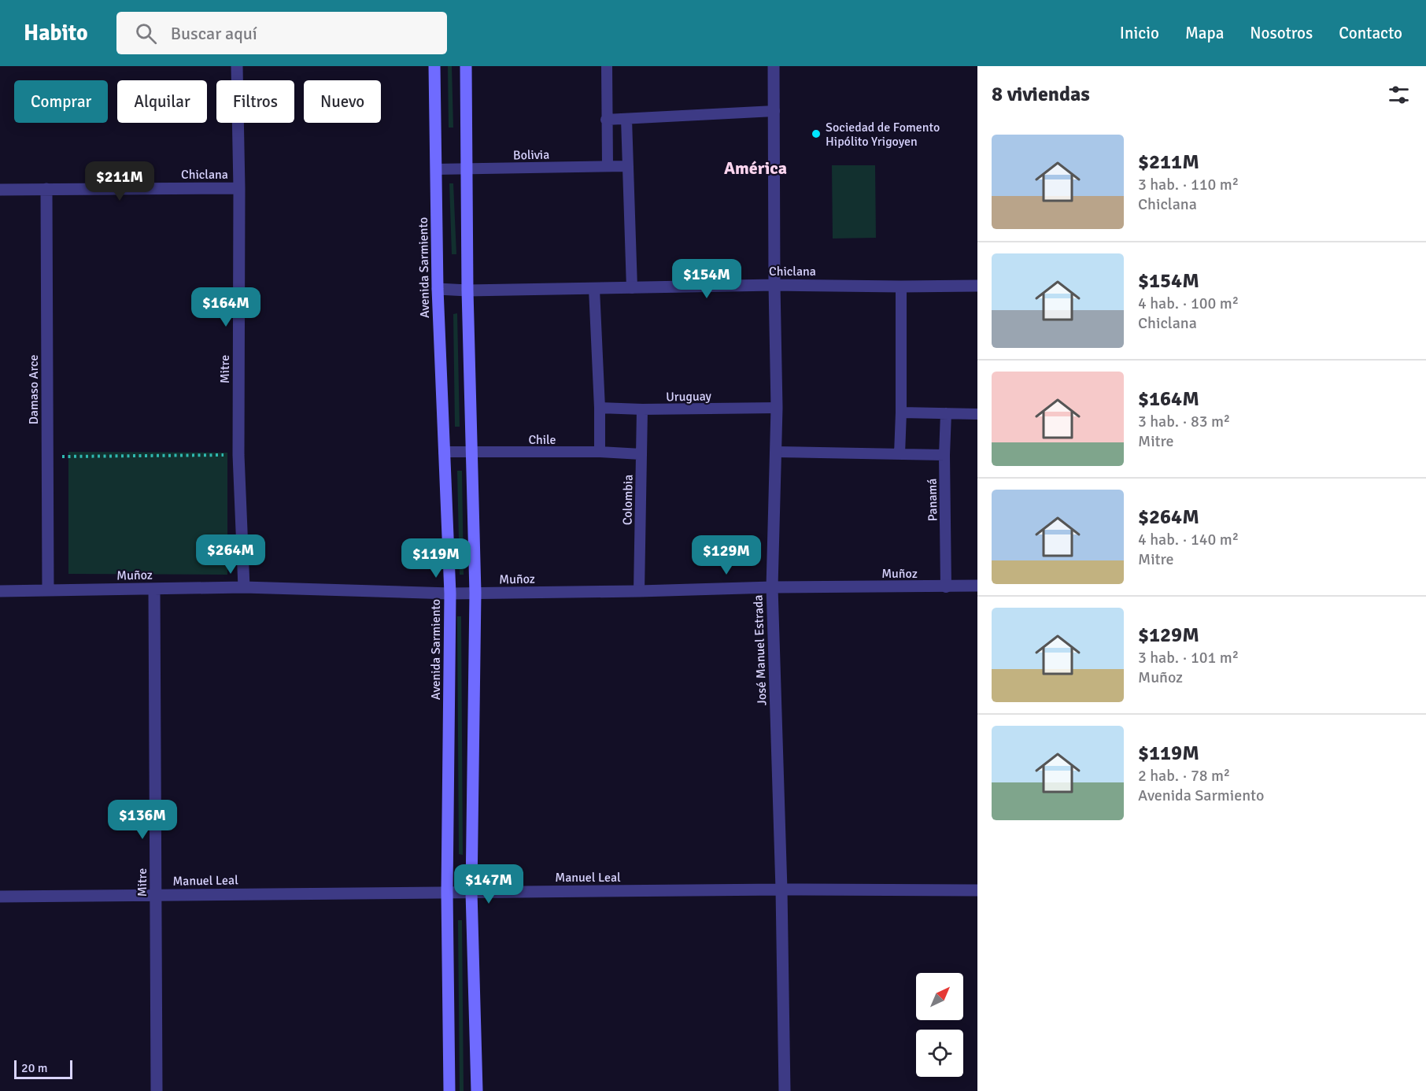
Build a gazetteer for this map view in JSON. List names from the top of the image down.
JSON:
{
  "streets": {
    "main road": ["Avenida Sarmiento"],
    "street": [
      "Chiclana",
      "Mitre",
      "Damaso Arce",
      "Muñoz",
      "José Manuel Estrada",
      "Manuel Leal"
    ],
    "lane": [
      "Bolivia",
      "Uruguay",
      "Chile",
      "Colombia",
      "Panamá"
    ]
  },
  "crossings": [
    ["Bolivia", "Avenida Sarmiento"],
    ["Chiclana", "Avenida Sarmiento"],
    ["Chiclana", "Mitre"],
    ["Chiclana", "Damaso Arce"],
    ["Chiclana", "José Manuel Estrada"],
    ["Avenida Sarmiento", "Chile"],
    ["Avenida Sarmiento", "Muñoz"],
    ["Avenida Sarmiento", "Manuel Leal"],
    ["Mitre", "Muñoz"],
    ["Mitre", "Manuel Leal"],
    ["Damaso Arce", "Muñoz"],
    ["Uruguay", "Colombia"],
    ["Uruguay", "José Manuel Estrada"],
    ["Chile", "Colombia"],
    ["Colombia", "Muñoz"],
    ["Panamá", "Muñoz"],
    ["Muñoz", "José Manuel Estrada"],
    ["José Manuel Estrada", "Manuel Leal"]
  ],
  "districts": ["América"],
  "places": ["Sociedad de Fomento Hipólito Yrigoyen"],
  "scale_bar": "20 m",
  "north": "top right",
  "page": {
    "header": "Habito",
    "search": "Buscar aquí",
    "nav": [
      "Inicio",
      "Mapa",
      "Nosotros",
      "Contacto"
    ],
    "heading": "8 viviendas",
    "chip": [
      "Comprar",
      "Alquilar",
      "Filtros",
      "Nuevo"
    ],
    "list": [
      {
        "name": "$211M",
        "note": "3 hab. · 110 m² · Chiclana"
      },
      {
        "name": "$154M",
        "note": "4 hab. · 100 m² · Chiclana"
      },
      {
        "name": "$164M",
        "note": "3 hab. · 83 m² · Mitre"
      },
      {
        "name": "$264M",
        "note": "4 hab. · 140 m² · Mitre"
      },
      {
        "name": "$129M",
        "note": "3 hab. · 101 m² · Muñoz"
      },
      {
        "name": "$119M",
        "note": "2 hab. · 78 m² · Avenida Sarmiento"
      }
    ],
    "price": [
      "$211M",
      "$154M",
      "$164M",
      "$264M",
      "$129M",
      "$119M",
      "$136M",
      "$147M"
    ],
    "scale": "20 m"
  }
}
